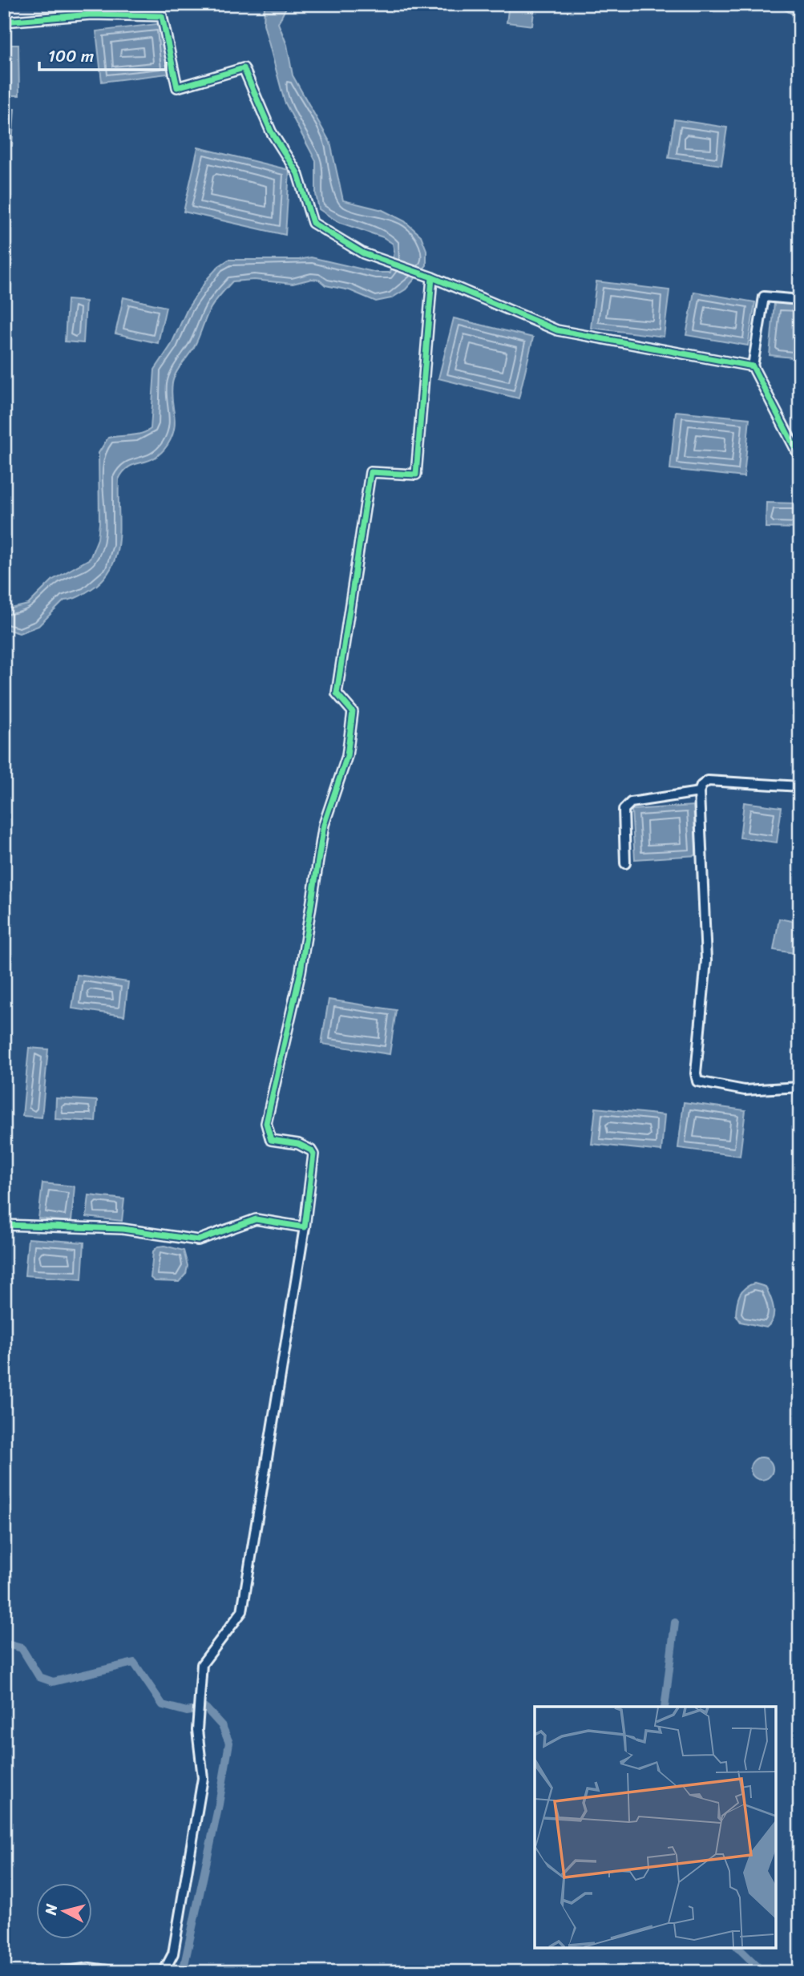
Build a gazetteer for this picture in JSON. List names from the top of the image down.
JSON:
{
  "scale_bar": "100 m",
  "north": "left"
}
